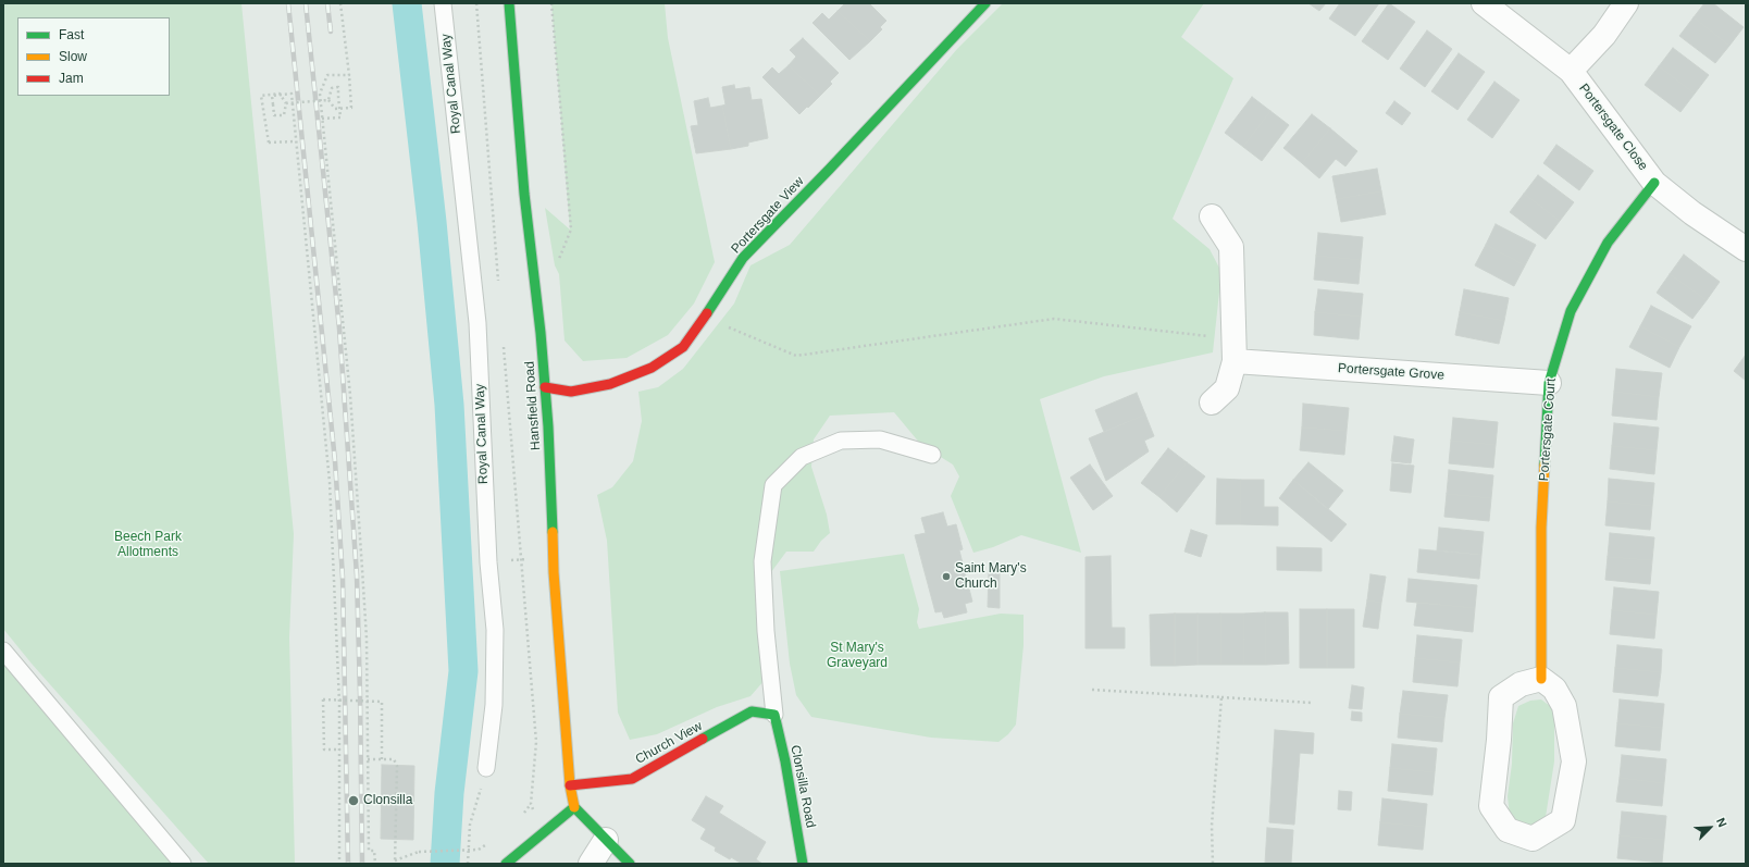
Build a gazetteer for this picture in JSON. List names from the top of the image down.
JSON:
{
  "streets": {
    "street": [
      "Portersgate Close",
      "Portersgate View",
      "Portersgate Grove",
      "Hansfield Road",
      "Portersgate Court",
      "Church View",
      "Clonsilla Road"
    ],
    "lane": ["Royal Canal Way"]
  },
  "crossings": [
    ["Portersgate Close", "Portersgate Court"],
    ["Portersgate View", "Hansfield Road"],
    ["Portersgate Grove", "Portersgate Court"],
    ["Hansfield Road", "Church View"],
    ["Church View", "Clonsilla Road"]
  ],
  "parks": ["Beech Park Allotments", "St Mary's Graveyard"],
  "places": ["Saint Mary's Church", "Clonsilla"],
  "legend": ["Fast", "Slow", "Jam"],
  "north": "top right"
}
